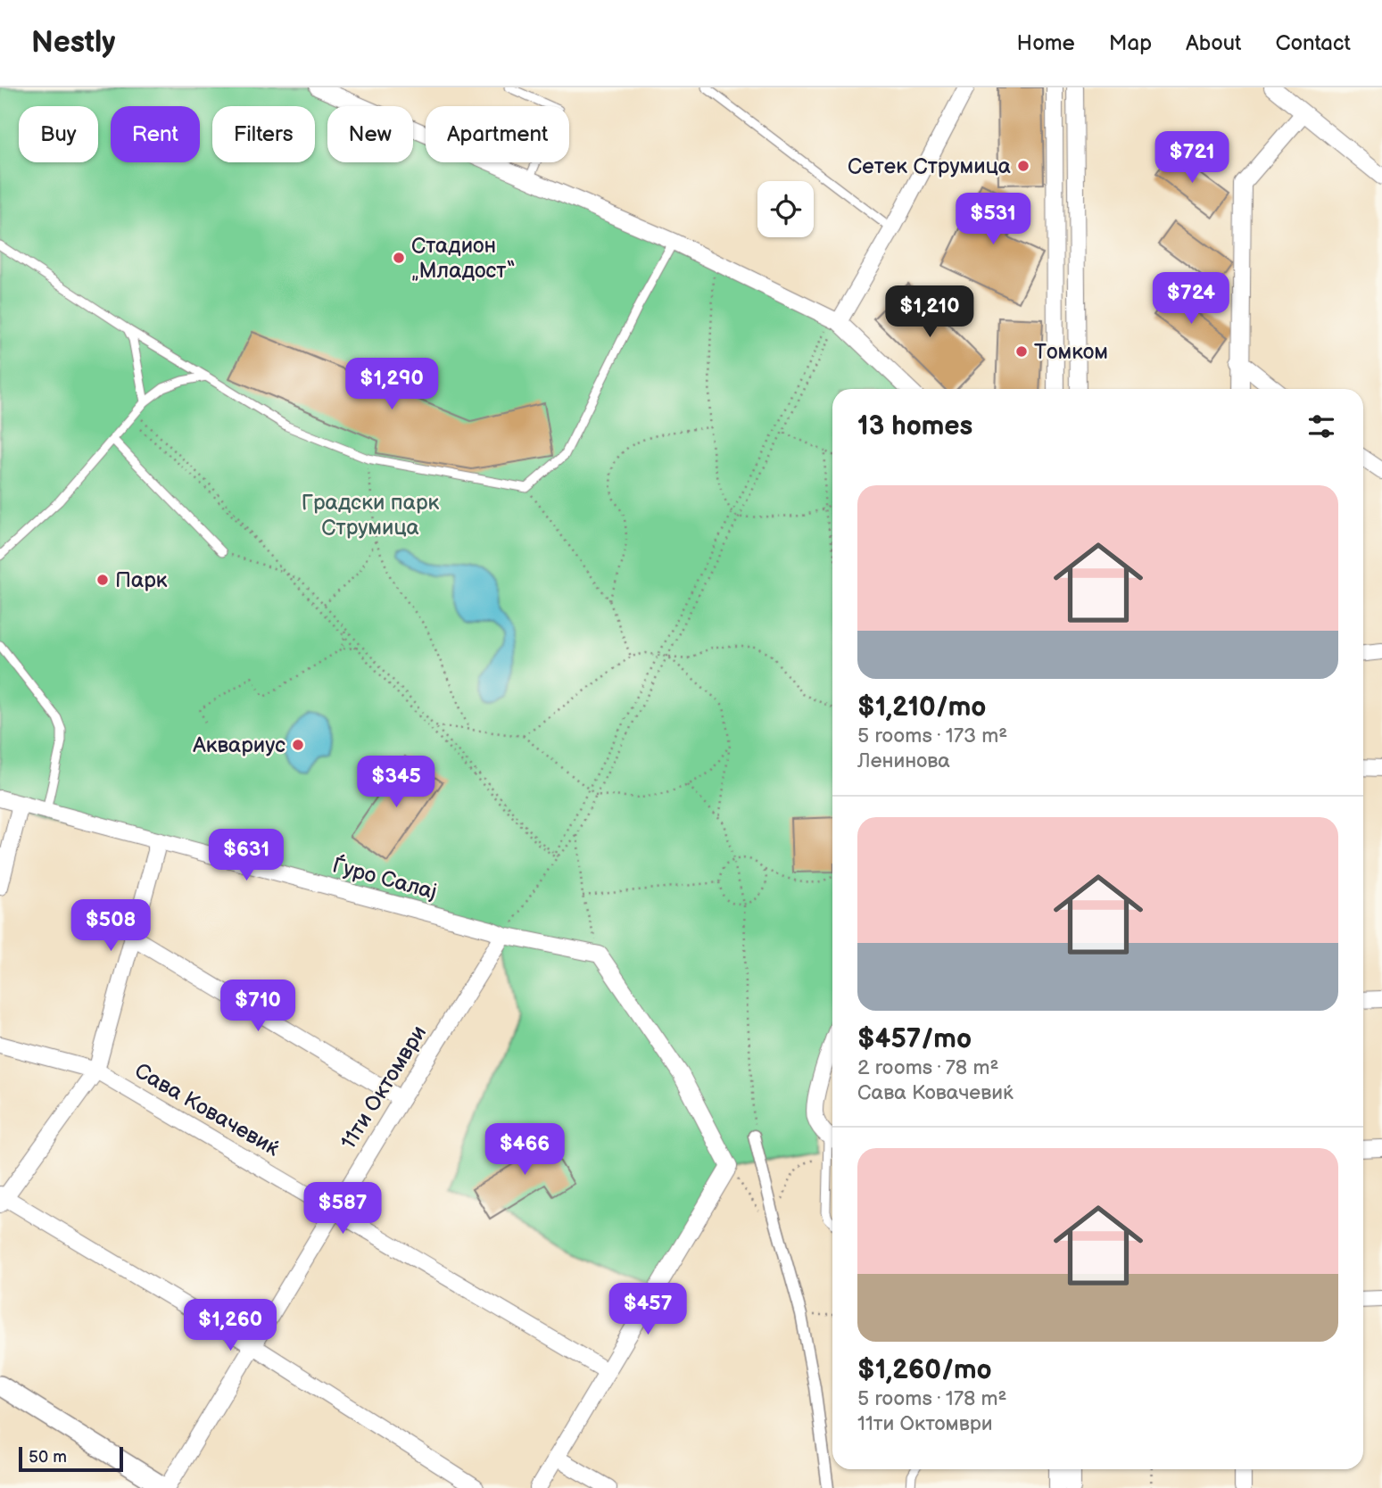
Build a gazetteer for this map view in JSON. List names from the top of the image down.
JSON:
{
  "streets": {
    "street": ["Ѓуро Салај", "11ти Октомври", "Сава Ковачевиќ"]
  },
  "crossings": [
    ["Ѓуро Салај", "11ти Октомври"],
    ["11ти Октомври", "Сава Ковачевиќ"]
  ],
  "parks": ["Градски парк Струмица"],
  "places": [
    "Сетек Струмица",
    "Стадион „Младост“",
    "Томком",
    "Парк",
    "Аквариус"
  ],
  "scale_bar": "50 m",
  "page": {
    "header": "Nestly",
    "nav": [
      "Home",
      "Map",
      "About",
      "Contact"
    ],
    "chip": [
      "Buy",
      "Rent",
      "Filters",
      "New",
      "Apartment"
    ],
    "price": [
      "$721",
      "$531",
      "$724",
      "$1,210",
      "$1,290",
      "$345",
      "$631",
      "$508",
      "$710",
      "$466",
      "$587",
      "$457",
      "$1,260"
    ],
    "heading": "13 homes",
    "list": [
      {
        "name": "$1,210/mo",
        "note": "5 rooms · 173 m² · Ленинова"
      },
      {
        "name": "$457/mo",
        "note": "2 rooms · 78 m² · Сава Ковачевиќ"
      },
      {
        "name": "$1,260/mo",
        "note": "5 rooms · 178 m² · 11ти Октомври"
      }
    ],
    "scale": "50 m"
  }
}
